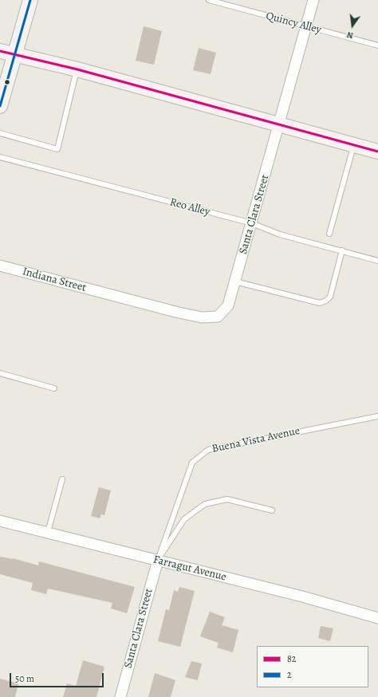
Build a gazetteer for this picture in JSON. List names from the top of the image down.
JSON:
{
  "streets": {
    "street": ["Santa Clara Street", "Indiana Street", "Farragut Avenue"],
    "lane": ["Quincy Alley", "Reo Alley", "Buena Vista Avenue"]
  },
  "crossings": [
    ["Quincy Alley", "Santa Clara Street"],
    ["Reo Alley", "Santa Clara Street"],
    ["Santa Clara Street", "Indiana Street"],
    ["Santa Clara Street", "Buena Vista Avenue"],
    ["Santa Clara Street", "Farragut Avenue"],
    ["Buena Vista Avenue", "Farragut Avenue"]
  ],
  "lines": ["transit line 2", "transit line 82"],
  "legend": ["82", "2"],
  "scale_bar": "50 m",
  "north": "bottom"
}
